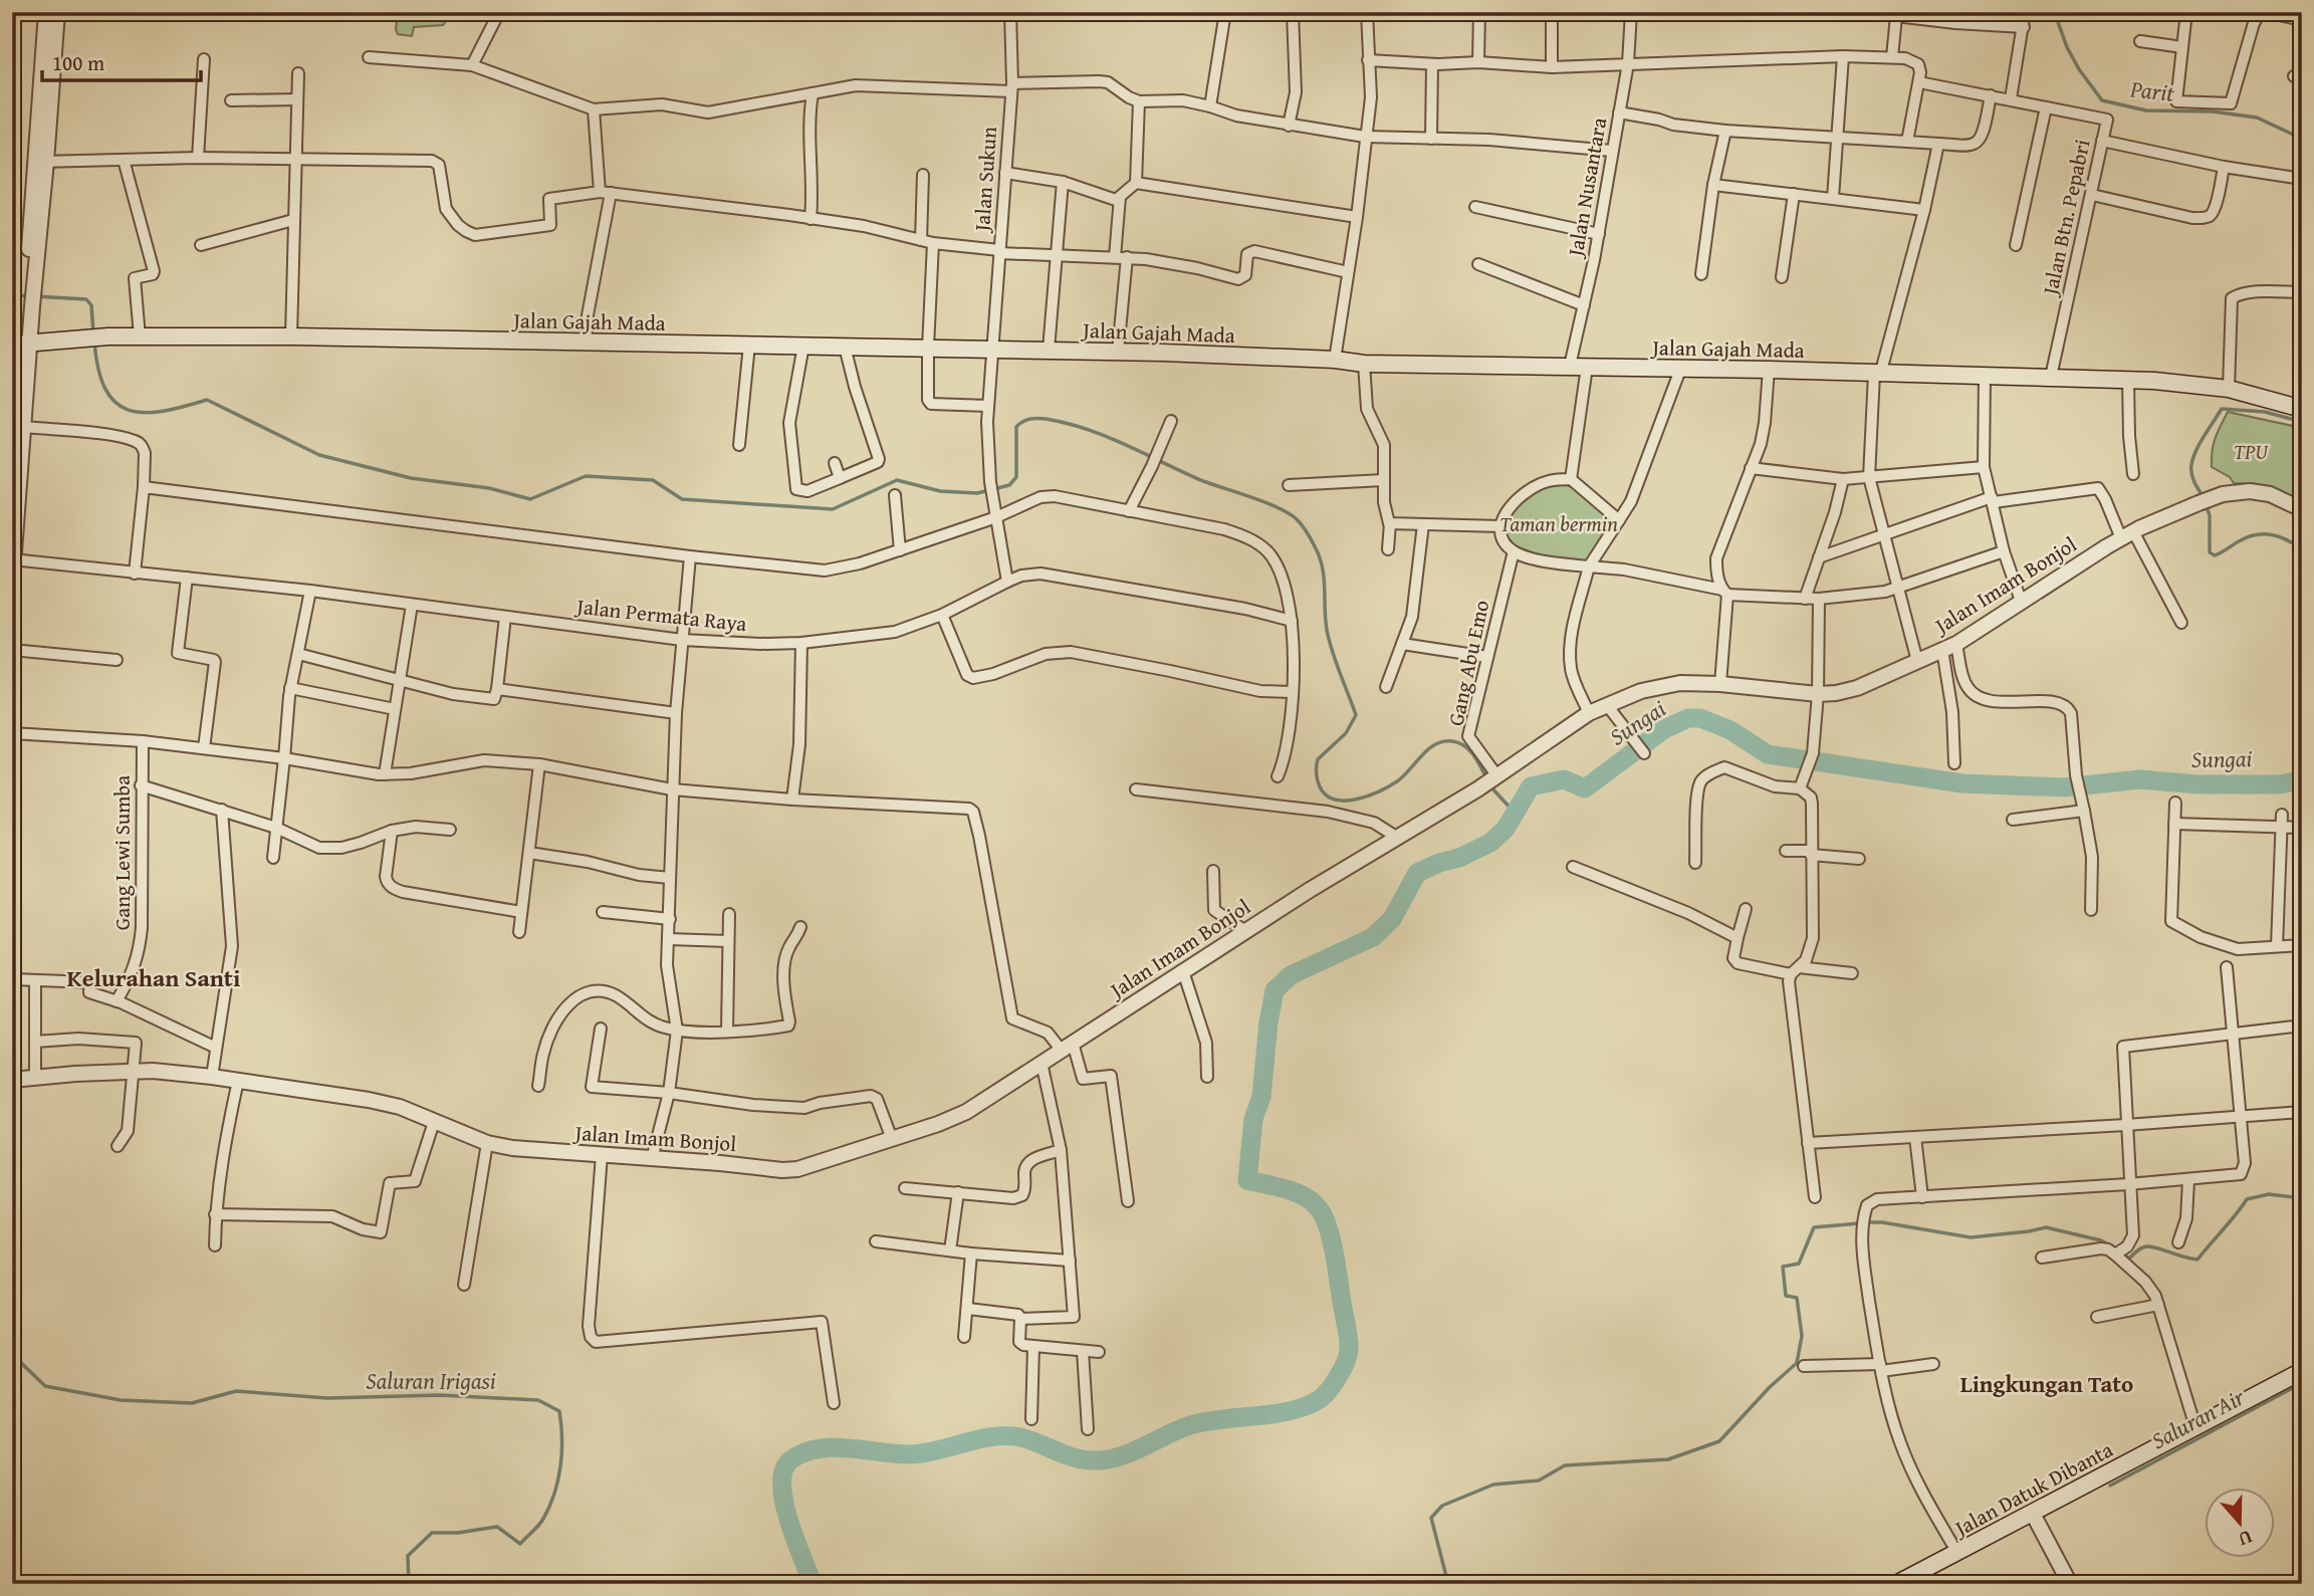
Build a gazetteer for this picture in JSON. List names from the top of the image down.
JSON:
{
  "streets": {
    "main road": ["Jalan Gajah Mada", "Jalan Datuk Dibanta"],
    "street": [
      "Jalan Sukun",
      "Jalan Nusantara",
      "Jalan Btn. Pepabri",
      "Jalan Imam Bonjol",
      "Jalan Permata Raya",
      "Gang Abu Emo",
      "Gang Lewi Sumba"
    ]
  },
  "crossings": [
    ["Jalan Sukun", "Jalan Gajah Mada"],
    ["Jalan Sukun", "Jalan Permata Raya"],
    ["Jalan Nusantara", "Jalan Gajah Mada"],
    ["Jalan Nusantara", "Gang Abu Emo"],
    ["Jalan Btn. Pepabri", "Jalan Gajah Mada"],
    ["Jalan Imam Bonjol", "Gang Abu Emo"]
  ],
  "districts": ["Kelurahan Santi", "Lingkungan Tato"],
  "water": [
    "Parit",
    "Sungai",
    "Saluran Irigasi",
    "Saluran Air"
  ],
  "parks": ["TPU", "Taman bermin"],
  "scale_bar": "100 m",
  "north": "bottom"
}
